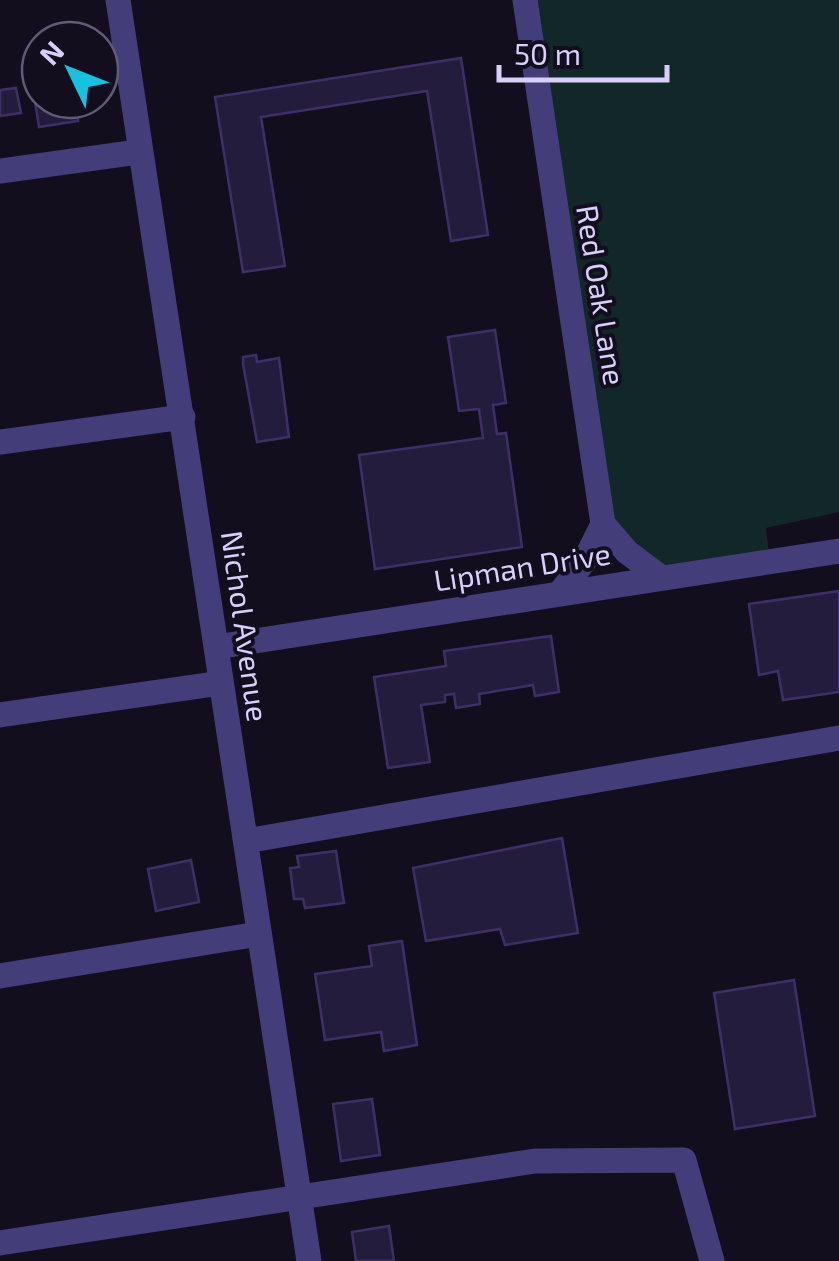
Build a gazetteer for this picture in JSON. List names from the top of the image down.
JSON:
{
  "streets": {
    "street": ["Red Oak Lane", "Lipman Drive", "Nichol Avenue"]
  },
  "crossings": [
    ["Lipman Drive", "Nichol Avenue"]
  ],
  "scale_bar": "50 m",
  "north": "top left"
}
